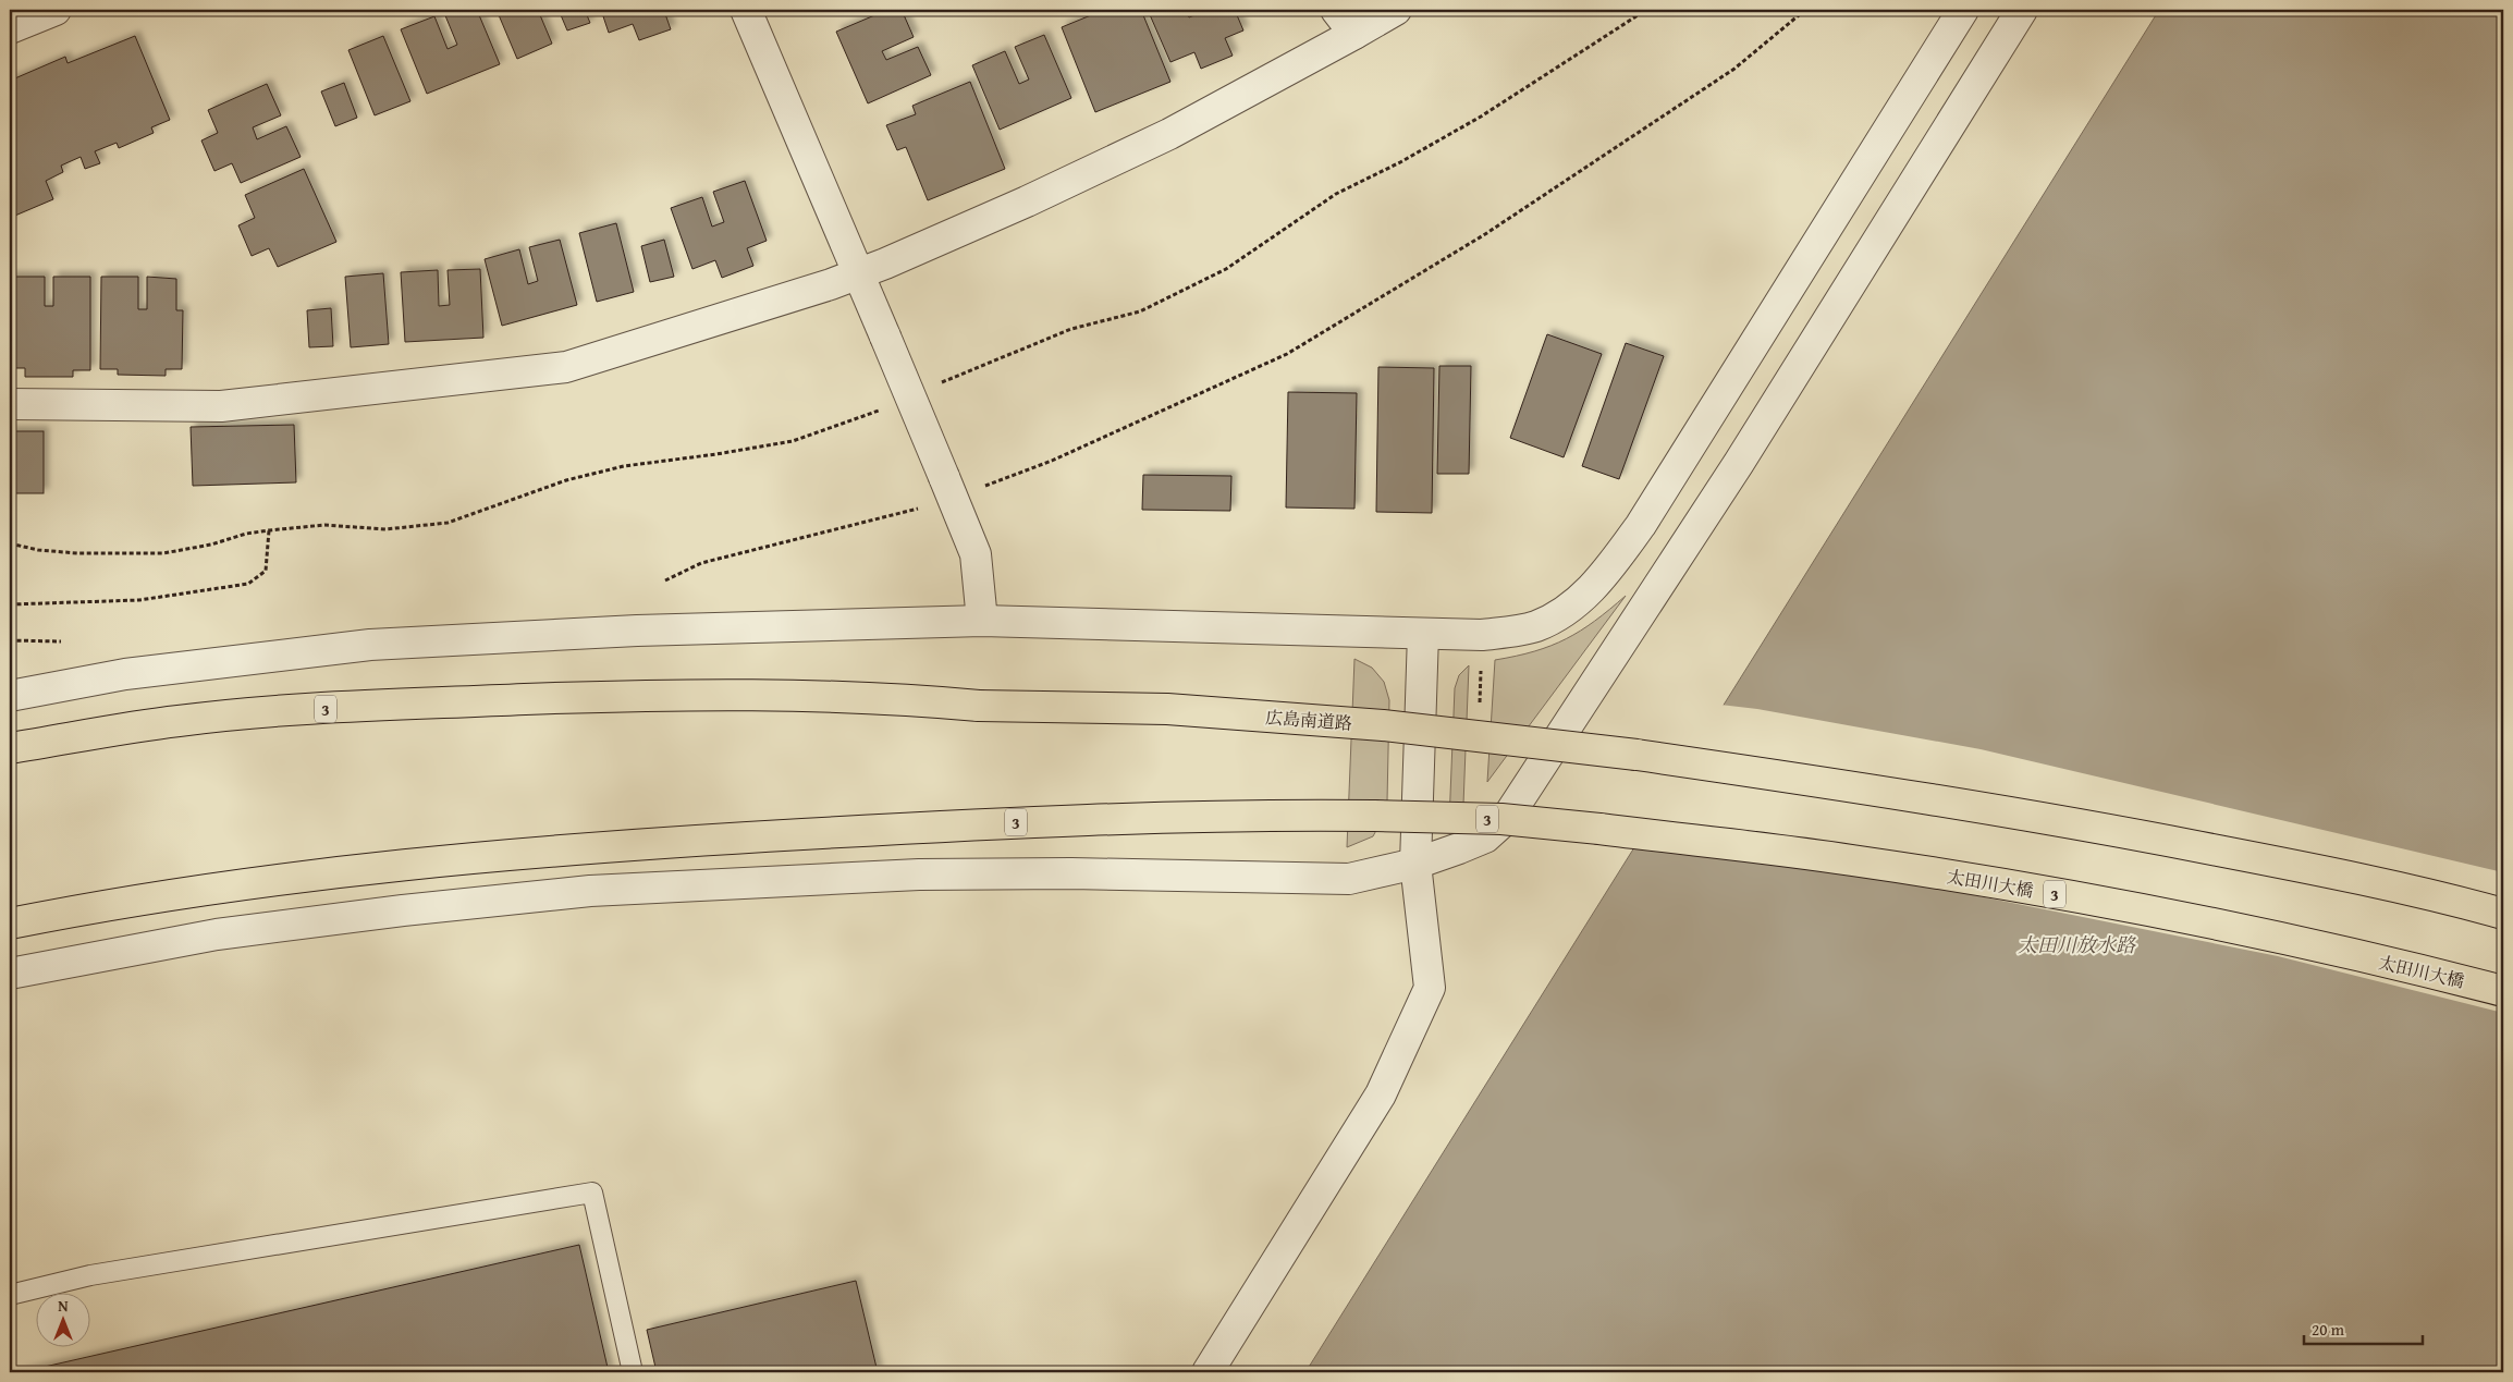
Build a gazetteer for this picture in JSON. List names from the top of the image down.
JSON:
{
  "streets": {
    "highway": ["3", "広島南道路", "太田川大橋"]
  },
  "water": ["太田川放水路"],
  "scale_bar": "20 m",
  "north": "top"
}
